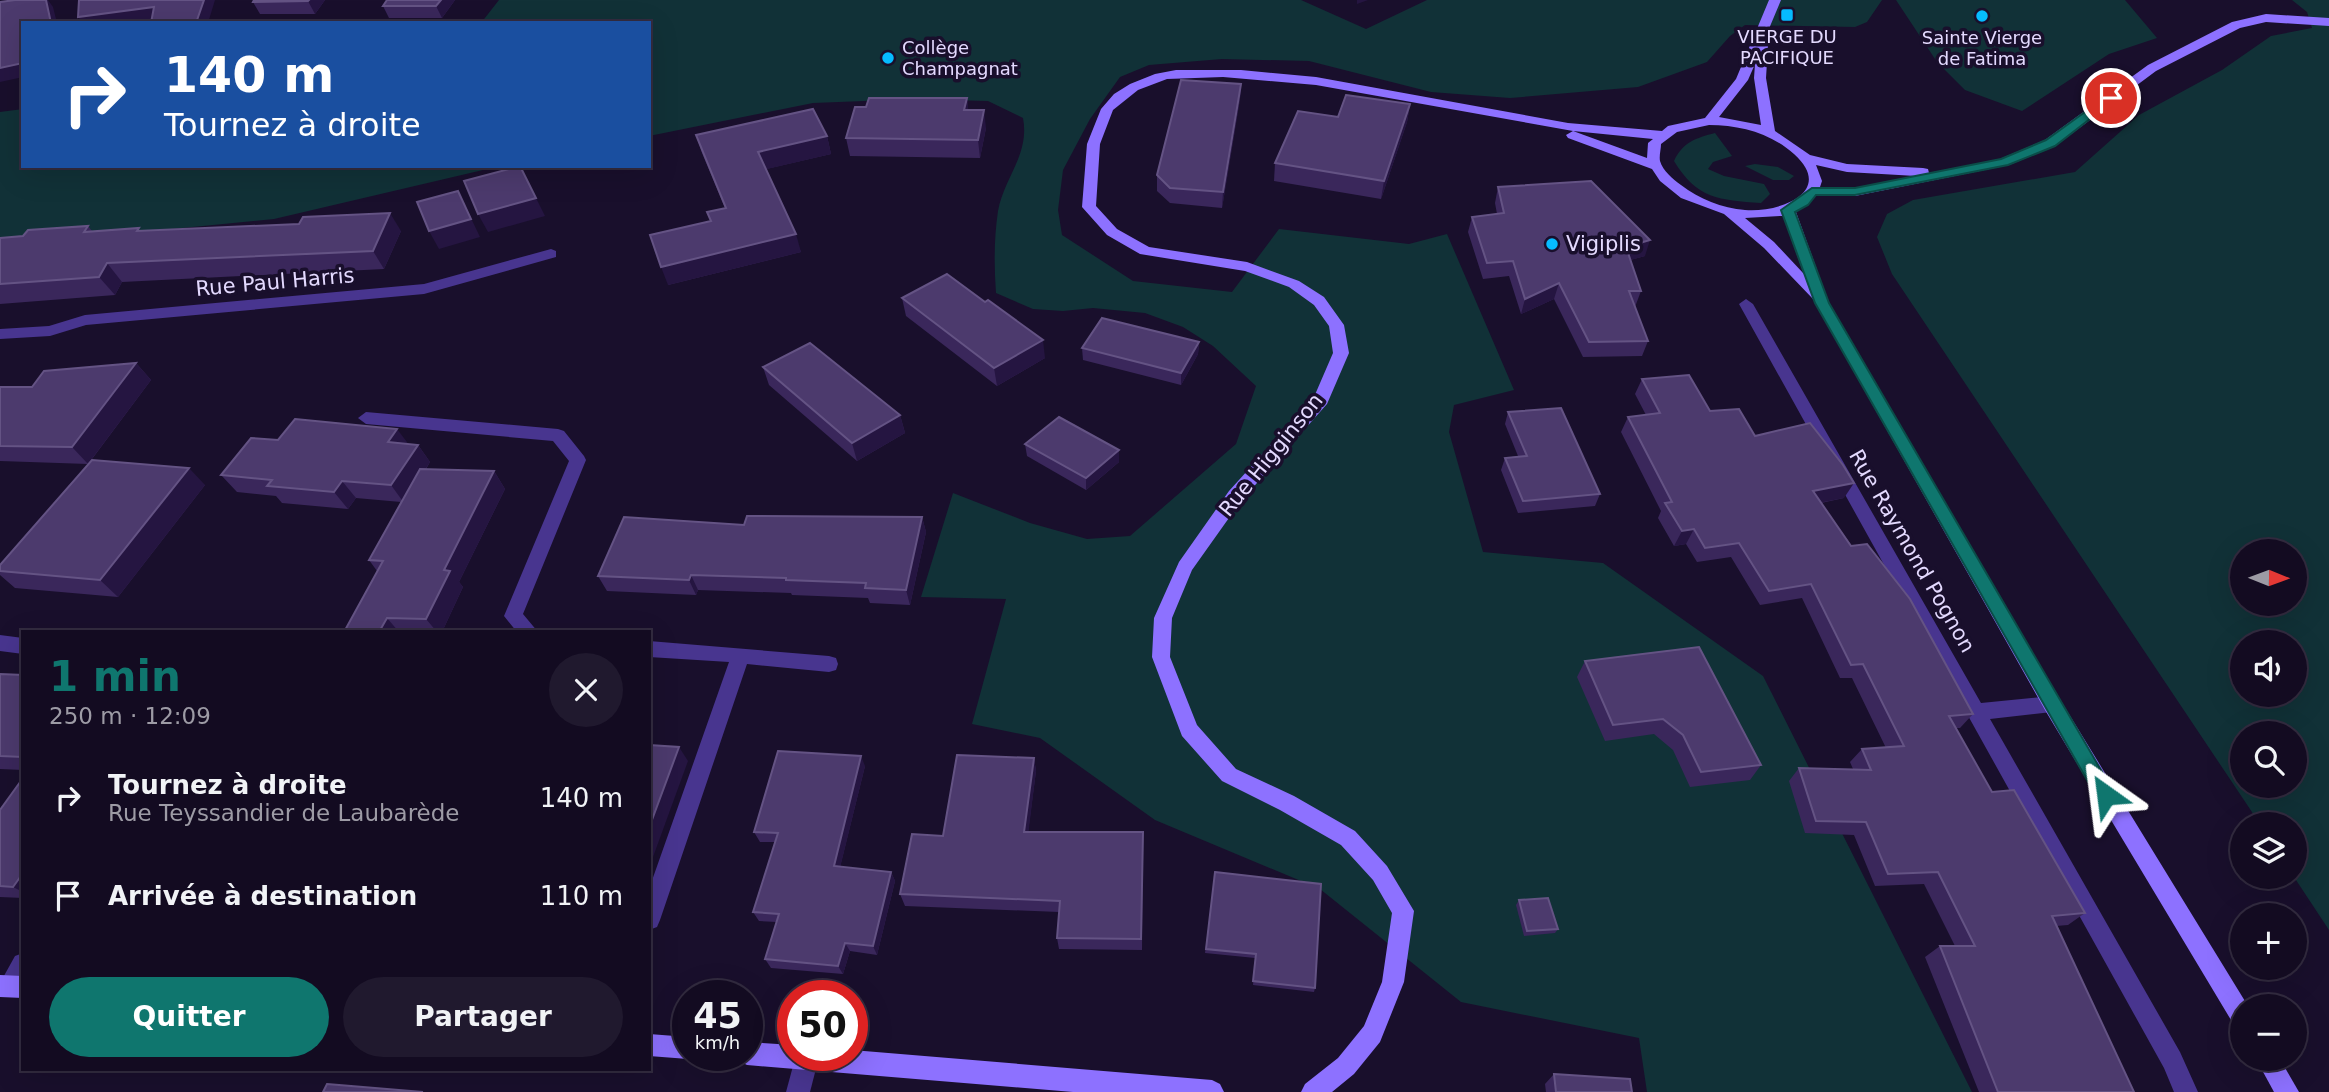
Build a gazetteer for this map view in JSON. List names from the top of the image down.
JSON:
{
  "streets": {
    "street": ["Rue Paul Harris", "Rue Higginson", "Rue Raymond Pognon"]
  },
  "places": {
    "transit": ["VIERGE DU PACIFIQUE"],
    "other": ["Sainte Vierge de Fatima", "Collège Champagnat", "Vigiplis"]
  },
  "north": "right",
  "page": {
    "turn": ["140 m", "Tournez à droite"],
    "map_buttons": ["+", "−"],
    "heading": ["1 min", "250 m · 12:09"],
    "list": [
      {
        "name": "Tournez à droite",
        "note": "Rue Teyssandier de Laubarède",
        "value": "140 m"
      },
      {
        "name": "Arrivée à destination",
        "value": "110 m"
      }
    ],
    "buttons": ["Quitter", "Partager"],
    "speed": "45 km/h",
    "limit": "50"
  }
}
